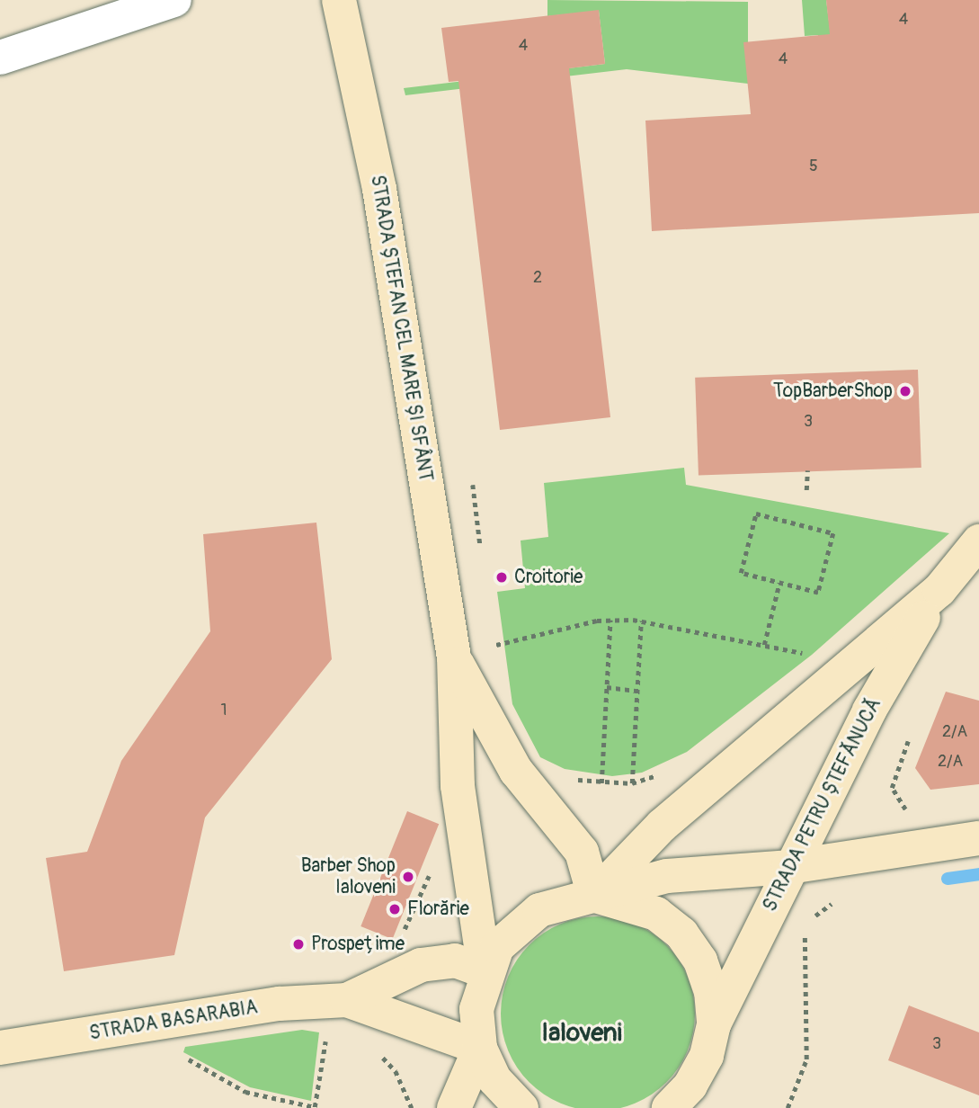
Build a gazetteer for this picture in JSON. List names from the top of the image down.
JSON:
{
  "streets": {
    "main road": ["STRADA ȘTEFAN CEL MARE ȘI SFÂNT", "STRADA PETRU ȘTEFĂNUCĂ", "STRADA BASARABIA"]
  },
  "crossings": [
    ["STRADA ȘTEFAN CEL MARE ȘI SFÂNT", "STRADA PETRU ȘTEFĂNUCĂ"],
    ["STRADA ȘTEFAN CEL MARE ȘI SFÂNT", "STRADA BASARABIA"]
  ],
  "districts": ["Ialoveni"],
  "places": [
    "TopBarberShop",
    "Croitorie",
    "Barber Shop Ialoveni",
    "Florărie",
    "Prospețime"
  ],
  "house_numbers": [
    "4",
    "4",
    "4",
    "5",
    "2",
    "3",
    "1",
    "2/A",
    "2/A",
    "3"
  ]
}
